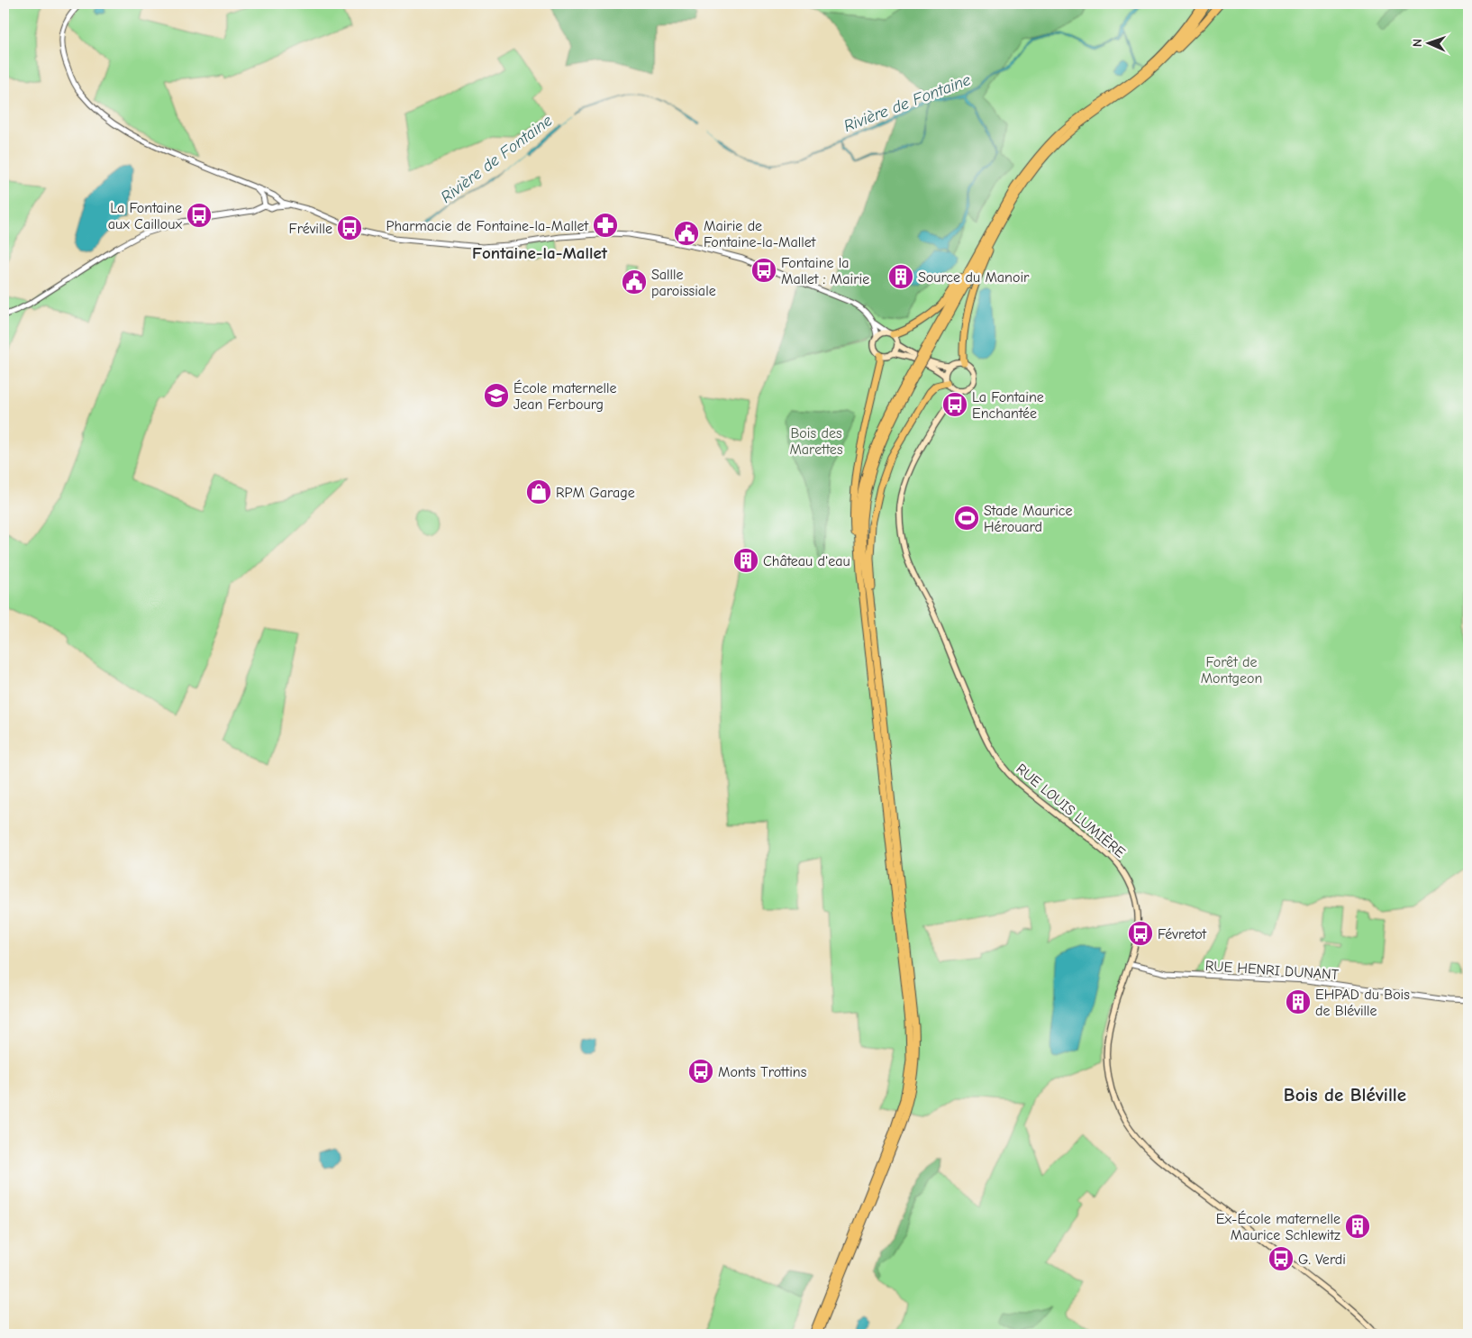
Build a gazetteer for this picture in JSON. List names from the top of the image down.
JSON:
{
  "streets": {
    "main road": ["RUE LOUIS LUMIÈRE"],
    "street": ["RUE HENRI DUNANT"]
  },
  "crossings": [
    ["RUE LOUIS LUMIÈRE", "RUE HENRI DUNANT"]
  ],
  "districts": ["Fontaine-la-Mallet", "Bois de Bléville"],
  "water": ["Rivière de Fontaine"],
  "parks": ["Bois des Marettes", "Forêt de Montgeon"],
  "places": {
    "bus stop": [
      "La Fontaine aux Cailloux",
      "Fréville",
      "Fontaine la Mallet : Mairie",
      "La Fontaine Enchantée",
      "Févretot",
      "Monts Trottins",
      "G. Verdi"
    ],
    "pharmacy": ["Pharmacie de Fontaine-la-Mallet"],
    "public building": ["Mairie de Fontaine-la-Mallet", "Sallle paroissiale"],
    "building": [
      "Source du Manoir",
      "Château d'eau",
      "EHPAD du Bois de Bléville",
      "Ex-École maternelle Maurice Schlewitz"
    ],
    "school or university": ["École maternelle Jean Ferbourg"],
    "shop": ["RPM Garage"],
    "sports": ["Stade Maurice Hérouard"]
  },
  "north": "left"
}
